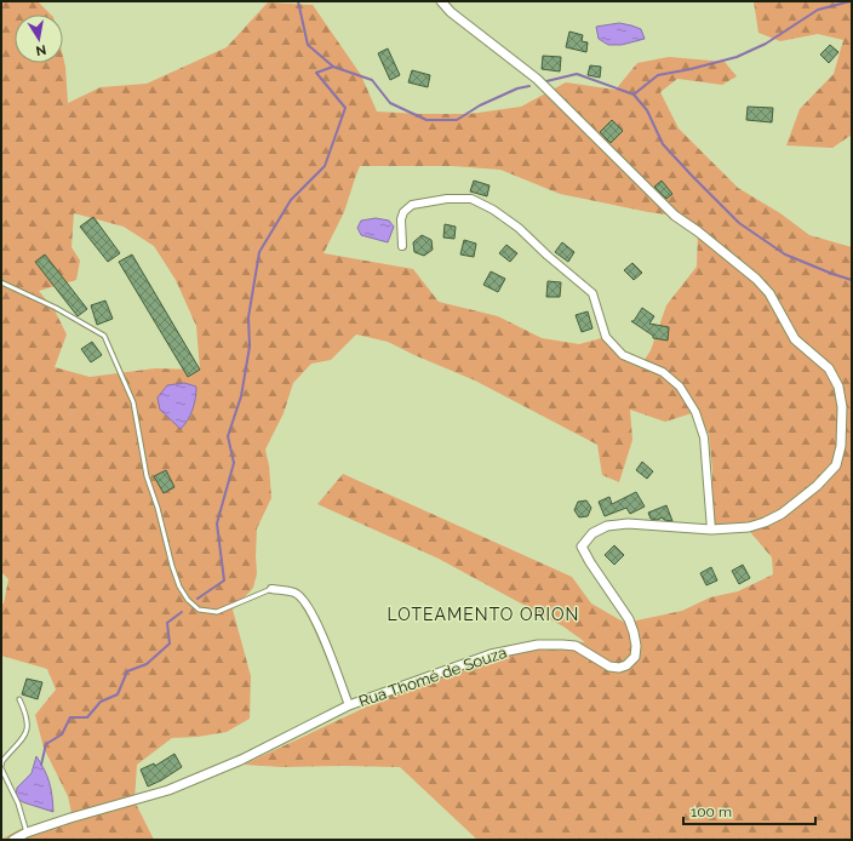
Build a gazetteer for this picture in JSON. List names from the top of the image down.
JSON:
{
  "streets": {
    "street": ["Rua Thomé de Souza"]
  },
  "districts": ["LOTEAMENTO ORION"],
  "scale_bar": "100 m",
  "north": "bottom"
}
